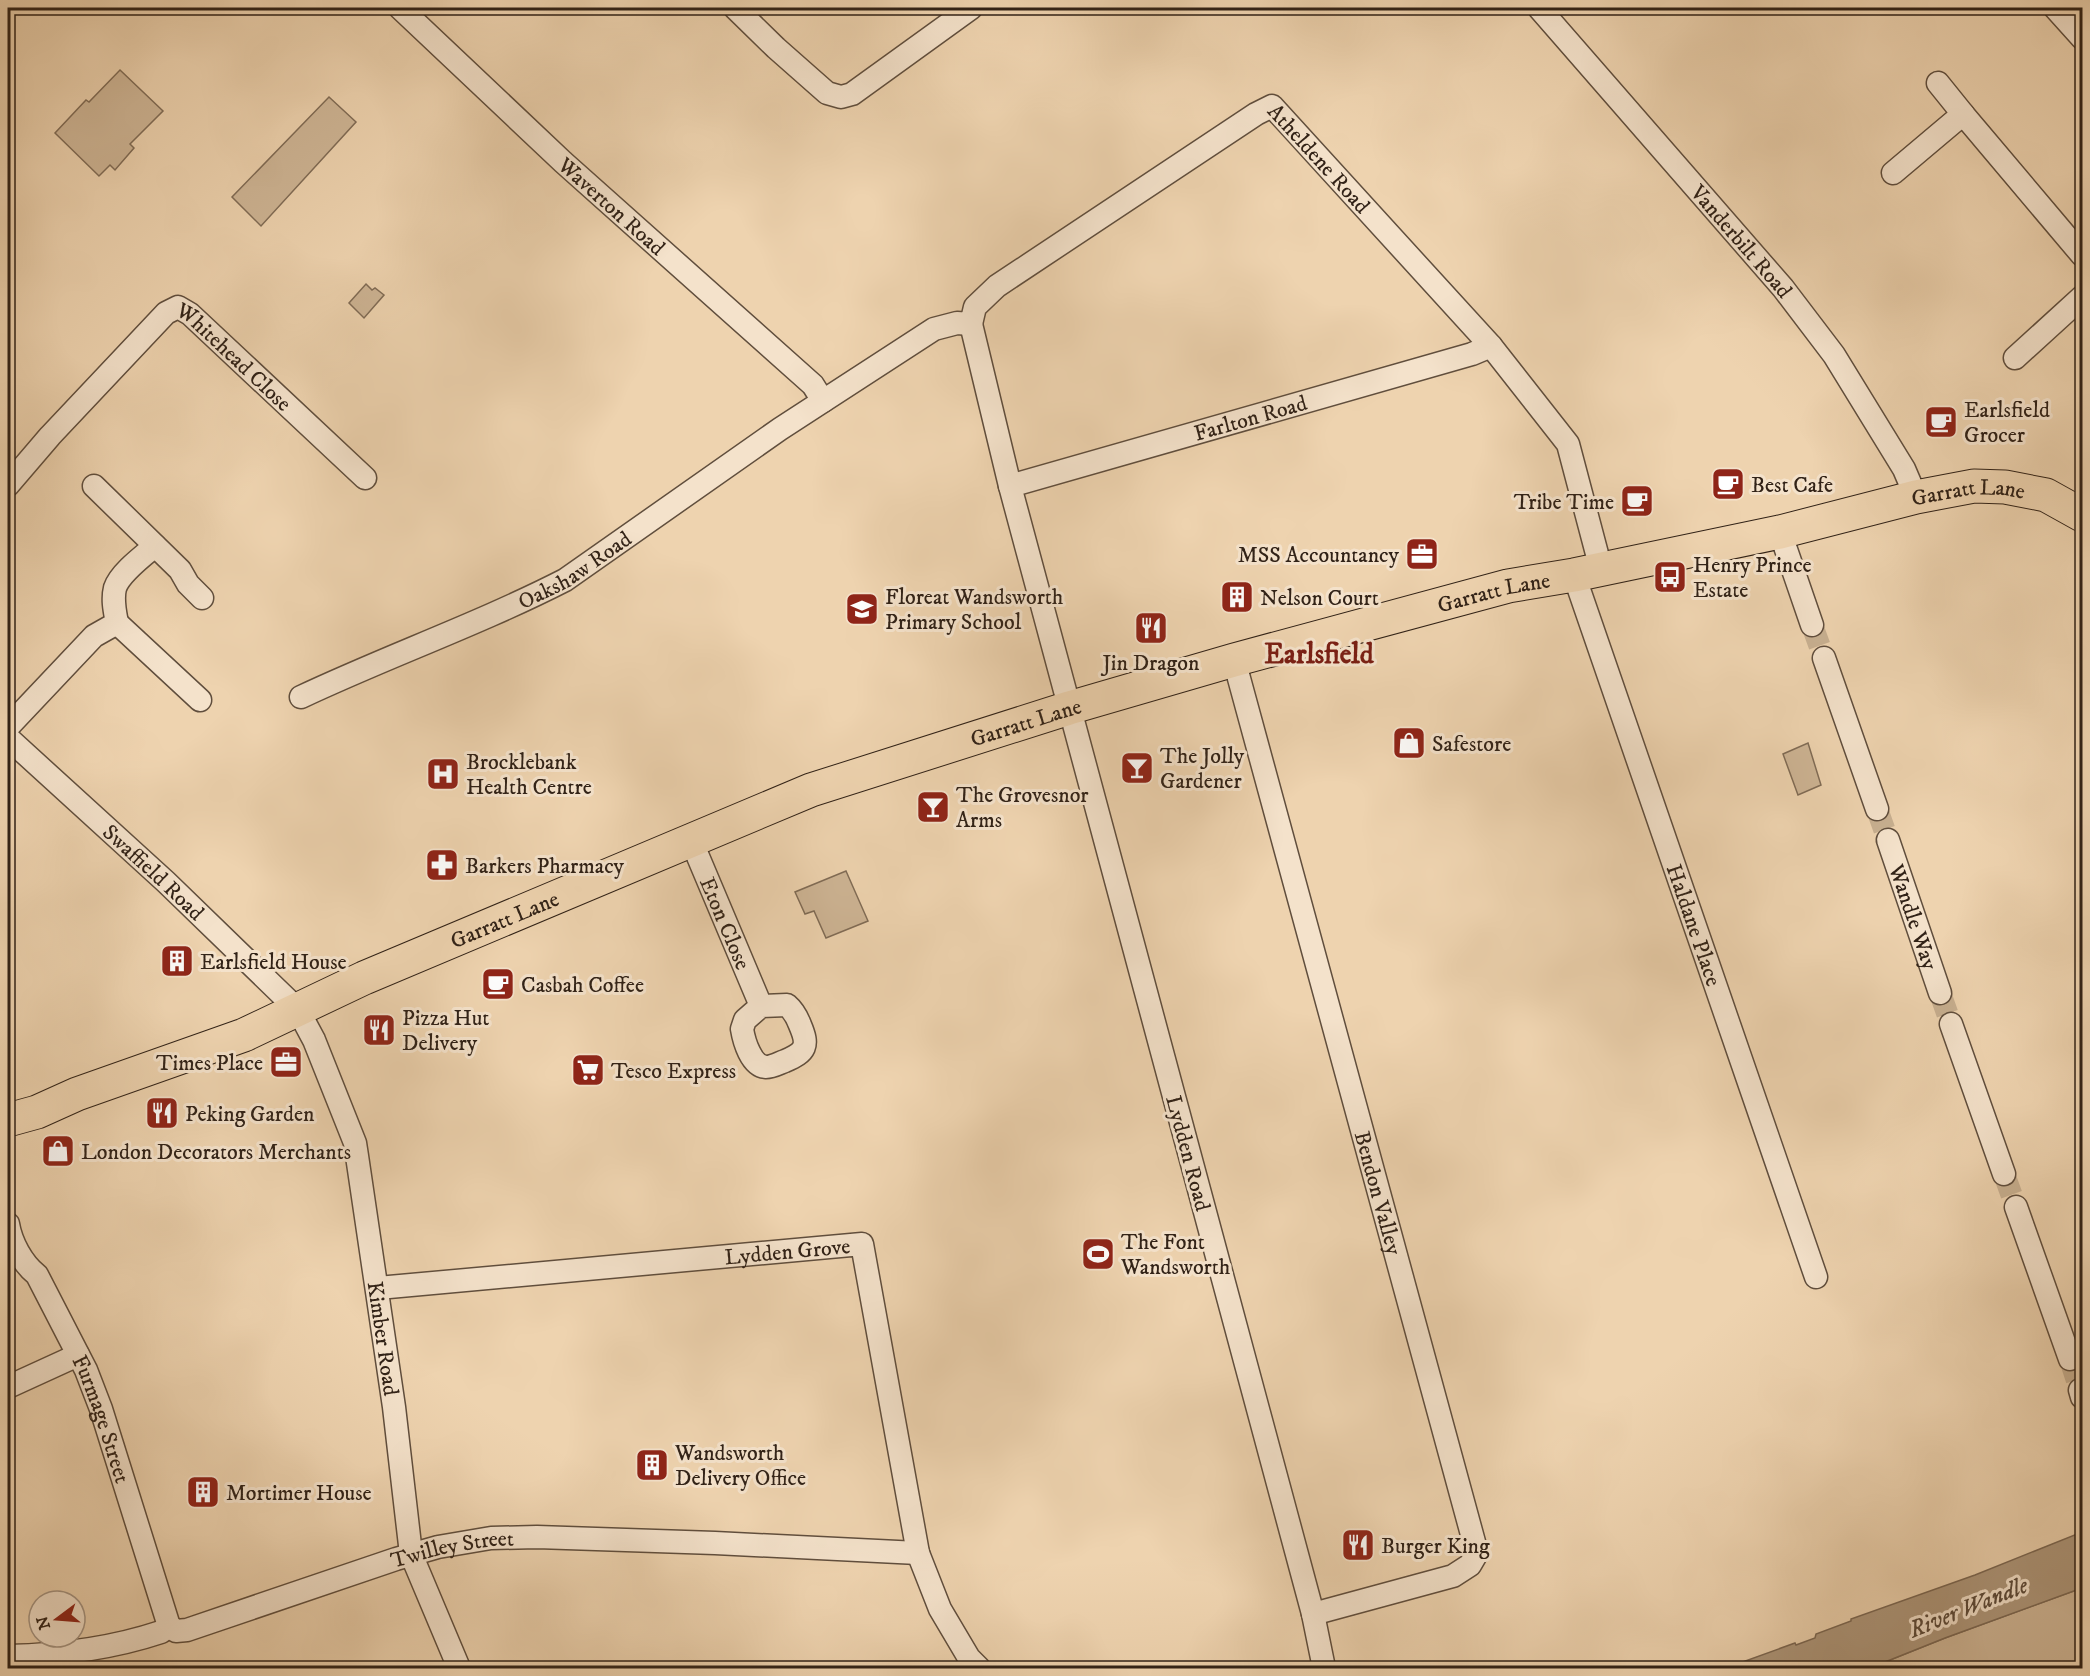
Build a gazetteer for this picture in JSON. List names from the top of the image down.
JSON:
{
  "streets": {
    "main road": ["Garratt Lane"],
    "street": [
      "Atheldene Road",
      "Waverton Road",
      "Vanderbilt Road",
      "Whitehead Close",
      "Farlton Road",
      "Oakshaw Road",
      "Swaffield Road",
      "Wandle Way",
      "Eton Close",
      "Haldane Place",
      "Lydden Road",
      "Bendon Valley",
      "Lydden Grove",
      "Kimber Road",
      "Furmage Street",
      "Twilley Street"
    ]
  },
  "crossings": [
    ["Atheldene Road", "Farlton Road"],
    ["Atheldene Road", "Garratt Lane"],
    ["Atheldene Road", "Haldane Place"],
    ["Waverton Road", "Oakshaw Road"],
    ["Vanderbilt Road", "Garratt Lane"],
    ["Garratt Lane", "Swaffield Road"],
    ["Garratt Lane", "Eton Close"],
    ["Garratt Lane", "Haldane Place"],
    ["Garratt Lane", "Lydden Road"],
    ["Garratt Lane", "Bendon Valley"],
    ["Garratt Lane", "Kimber Road"],
    ["Swaffield Road", "Kimber Road"],
    ["Lydden Road", "Bendon Valley"],
    ["Lydden Grove", "Kimber Road"],
    ["Lydden Grove", "Twilley Street"],
    ["Kimber Road", "Twilley Street"],
    ["Furmage Street", "Twilley Street"]
  ],
  "districts": ["Earlsfield"],
  "water": ["River Wandle"],
  "places": {
    "cafe": [
      "Earlsfield Grocer",
      "Best Cafe",
      "Tribe Time",
      "Casbah Coffee"
    ],
    "office": ["MSS Accountancy", "Times Place"],
    "bus stop": ["Henry Prince Estate"],
    "building": [
      "Nelson Court",
      "Earlsfield House",
      "Wandsworth Delivery Office",
      "Mortimer House"
    ],
    "school or university": ["Floreat Wandsworth Primary School"],
    "restaurant": [
      "Jin Dragon",
      "Pizza Hut Delivery",
      "Peking Garden",
      "Burger King"
    ],
    "shop": ["Safestore", "London Decorators Merchants"],
    "bar": ["The Jolly Gardener", "The Grovesnor Arms"],
    "hospital": ["Brocklebank Health Centre"],
    "pharmacy": ["Barkers Pharmacy"],
    "supermarket": ["Tesco Express"],
    "sports": ["The Font Wandsworth"]
  },
  "north": "left"
}
